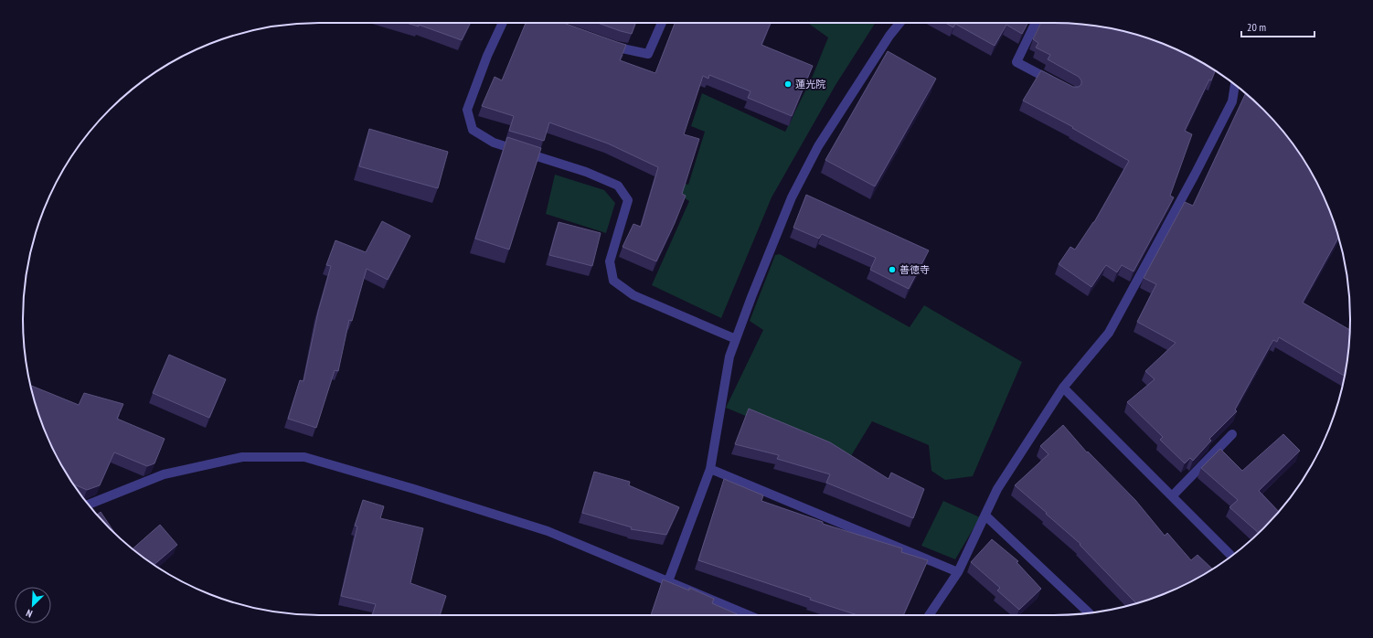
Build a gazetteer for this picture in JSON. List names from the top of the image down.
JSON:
{
  "places": ["蓮光院", "善徳寺"],
  "scale_bar": "20 m",
  "north": "bottom left"
}
